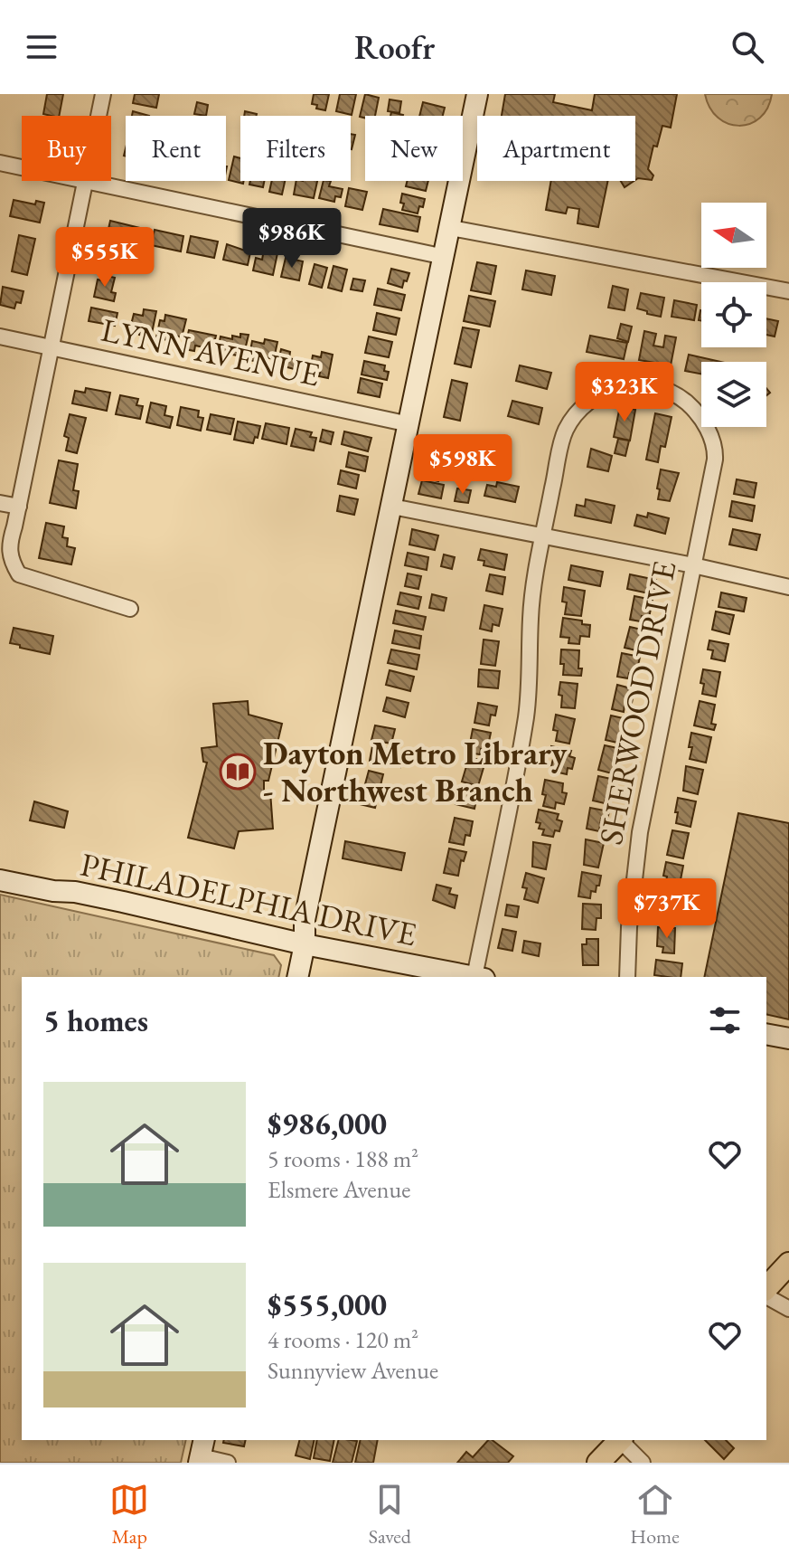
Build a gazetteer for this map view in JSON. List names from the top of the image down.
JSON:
{
  "streets": {
    "street": ["LYNN AVENUE", "SHERWOOD DRIVE", "PHILADELPHIA DRIVE"]
  },
  "places": {
    "library": ["Dayton Metro Library - Northwest Branch"]
  },
  "north": "left",
  "page": {
    "header": "Roofr",
    "chip": [
      "Buy",
      "Rent",
      "Filters",
      "New",
      "Apartment"
    ],
    "price": [
      "$986K",
      "$555K",
      "$323K",
      "$598K",
      "$737K"
    ],
    "heading": "5 homes",
    "list": [
      {
        "name": "$986,000",
        "note": "5 rooms · 188 m² · Elsmere Avenue"
      },
      {
        "name": "$555,000",
        "note": "4 rooms · 120 m² · Sunnyview Avenue"
      }
    ],
    "tabs": ["Map", "Saved", "Home"]
  }
}
